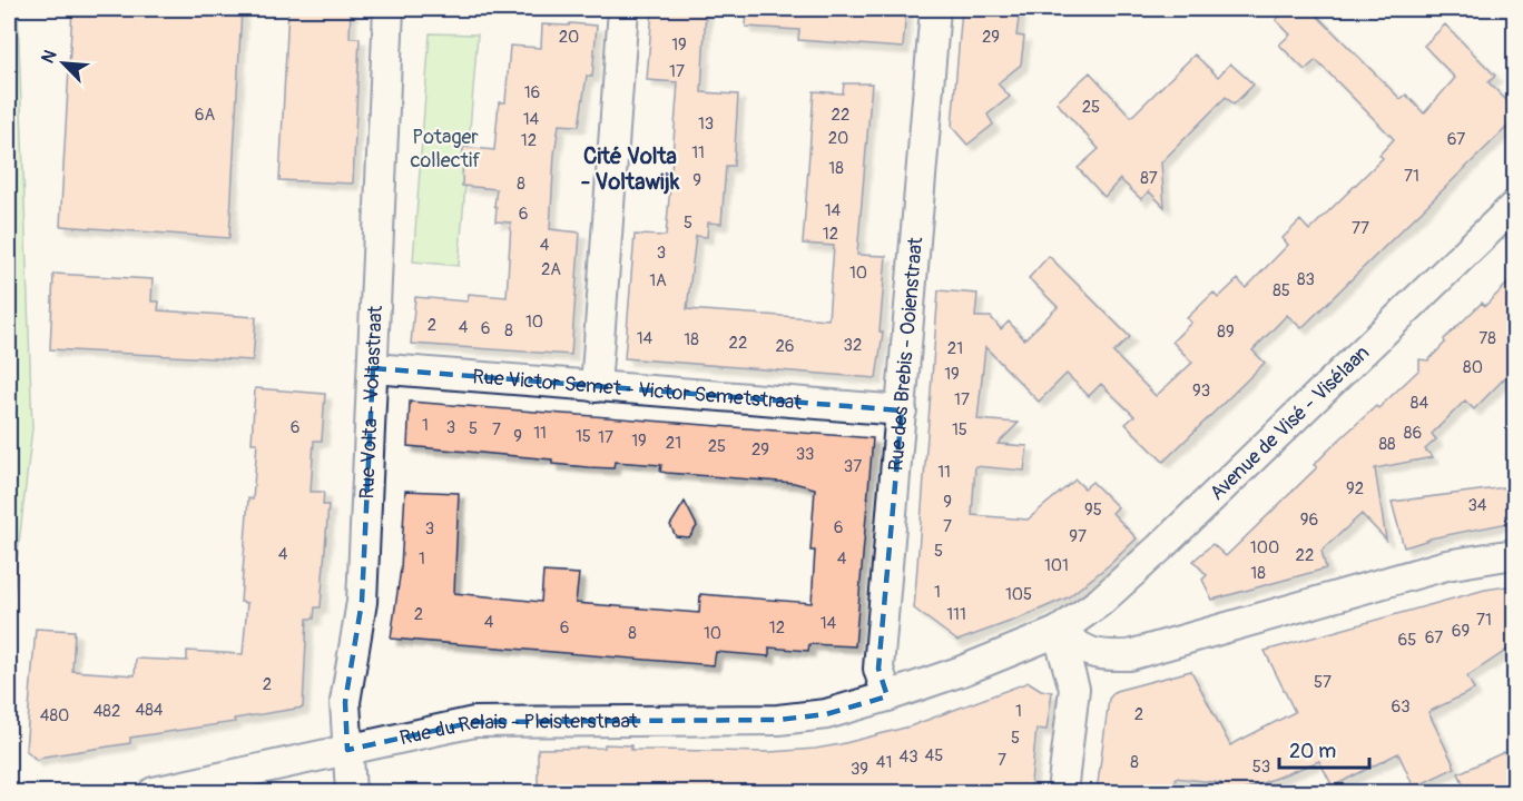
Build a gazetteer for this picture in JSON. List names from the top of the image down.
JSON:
{
  "streets": {
    "street": [
      "Rue des Brebis - Ooienstraat",
      "Rue Victor Semet - Victor Semetstraat",
      "Rue Volta - Voltastraat",
      "Avenue de Visé - Visélaan",
      "Rue du Relais - Pleisterstraat"
    ]
  },
  "crossings": [
    ["Rue des Brebis - Ooienstraat", "Rue Victor Semet - Victor Semetstraat"],
    ["Rue des Brebis - Ooienstraat", "Avenue de Visé - Visélaan"],
    ["Rue des Brebis - Ooienstraat", "Rue du Relais - Pleisterstraat"],
    ["Rue Victor Semet - Victor Semetstraat", "Rue Volta - Voltastraat"],
    ["Rue Volta - Voltastraat", "Rue du Relais - Pleisterstraat"],
    ["Avenue de Visé - Visélaan", "Rue du Relais - Pleisterstraat"]
  ],
  "districts": ["Cité Volta - Voltawijk"],
  "parks": ["Potager collectif"],
  "house_numbers": [
    "20",
    "29",
    "19",
    "17",
    "16",
    "25",
    "6A",
    "22",
    "14",
    "13",
    "20",
    "67",
    "12",
    "11",
    "18",
    "71",
    "87",
    "9",
    "8",
    "14",
    "6",
    "5",
    "77",
    "12",
    "4",
    "3",
    "2A",
    "10",
    "83",
    "1A",
    "85",
    "10",
    "2",
    "4",
    "6",
    "8",
    "89",
    "14",
    "78",
    "18",
    "22",
    "32",
    "26",
    "21",
    "80",
    "19",
    "93",
    "17",
    "84",
    "1",
    "6",
    "3",
    "5",
    "7",
    "15",
    "11",
    "86",
    "9",
    "15",
    "17",
    "19",
    "21",
    "88",
    "25",
    "29",
    "33",
    "37",
    "11",
    "92",
    "9",
    "34",
    "95",
    "96",
    "7",
    "6",
    "3",
    "97",
    "100",
    "5",
    "4",
    "22",
    "1",
    "4",
    "101",
    "18",
    "1",
    "105",
    "2",
    "111",
    "71",
    "4",
    "14",
    "6",
    "12",
    "69",
    "8",
    "10",
    "67",
    "65",
    "57",
    "2",
    "63",
    "484",
    "482",
    "1",
    "2",
    "480",
    "5",
    "45",
    "43",
    "7",
    "41",
    "8",
    "53",
    "39"
  ],
  "scale_bar": "20 m",
  "north": "top left"
}
